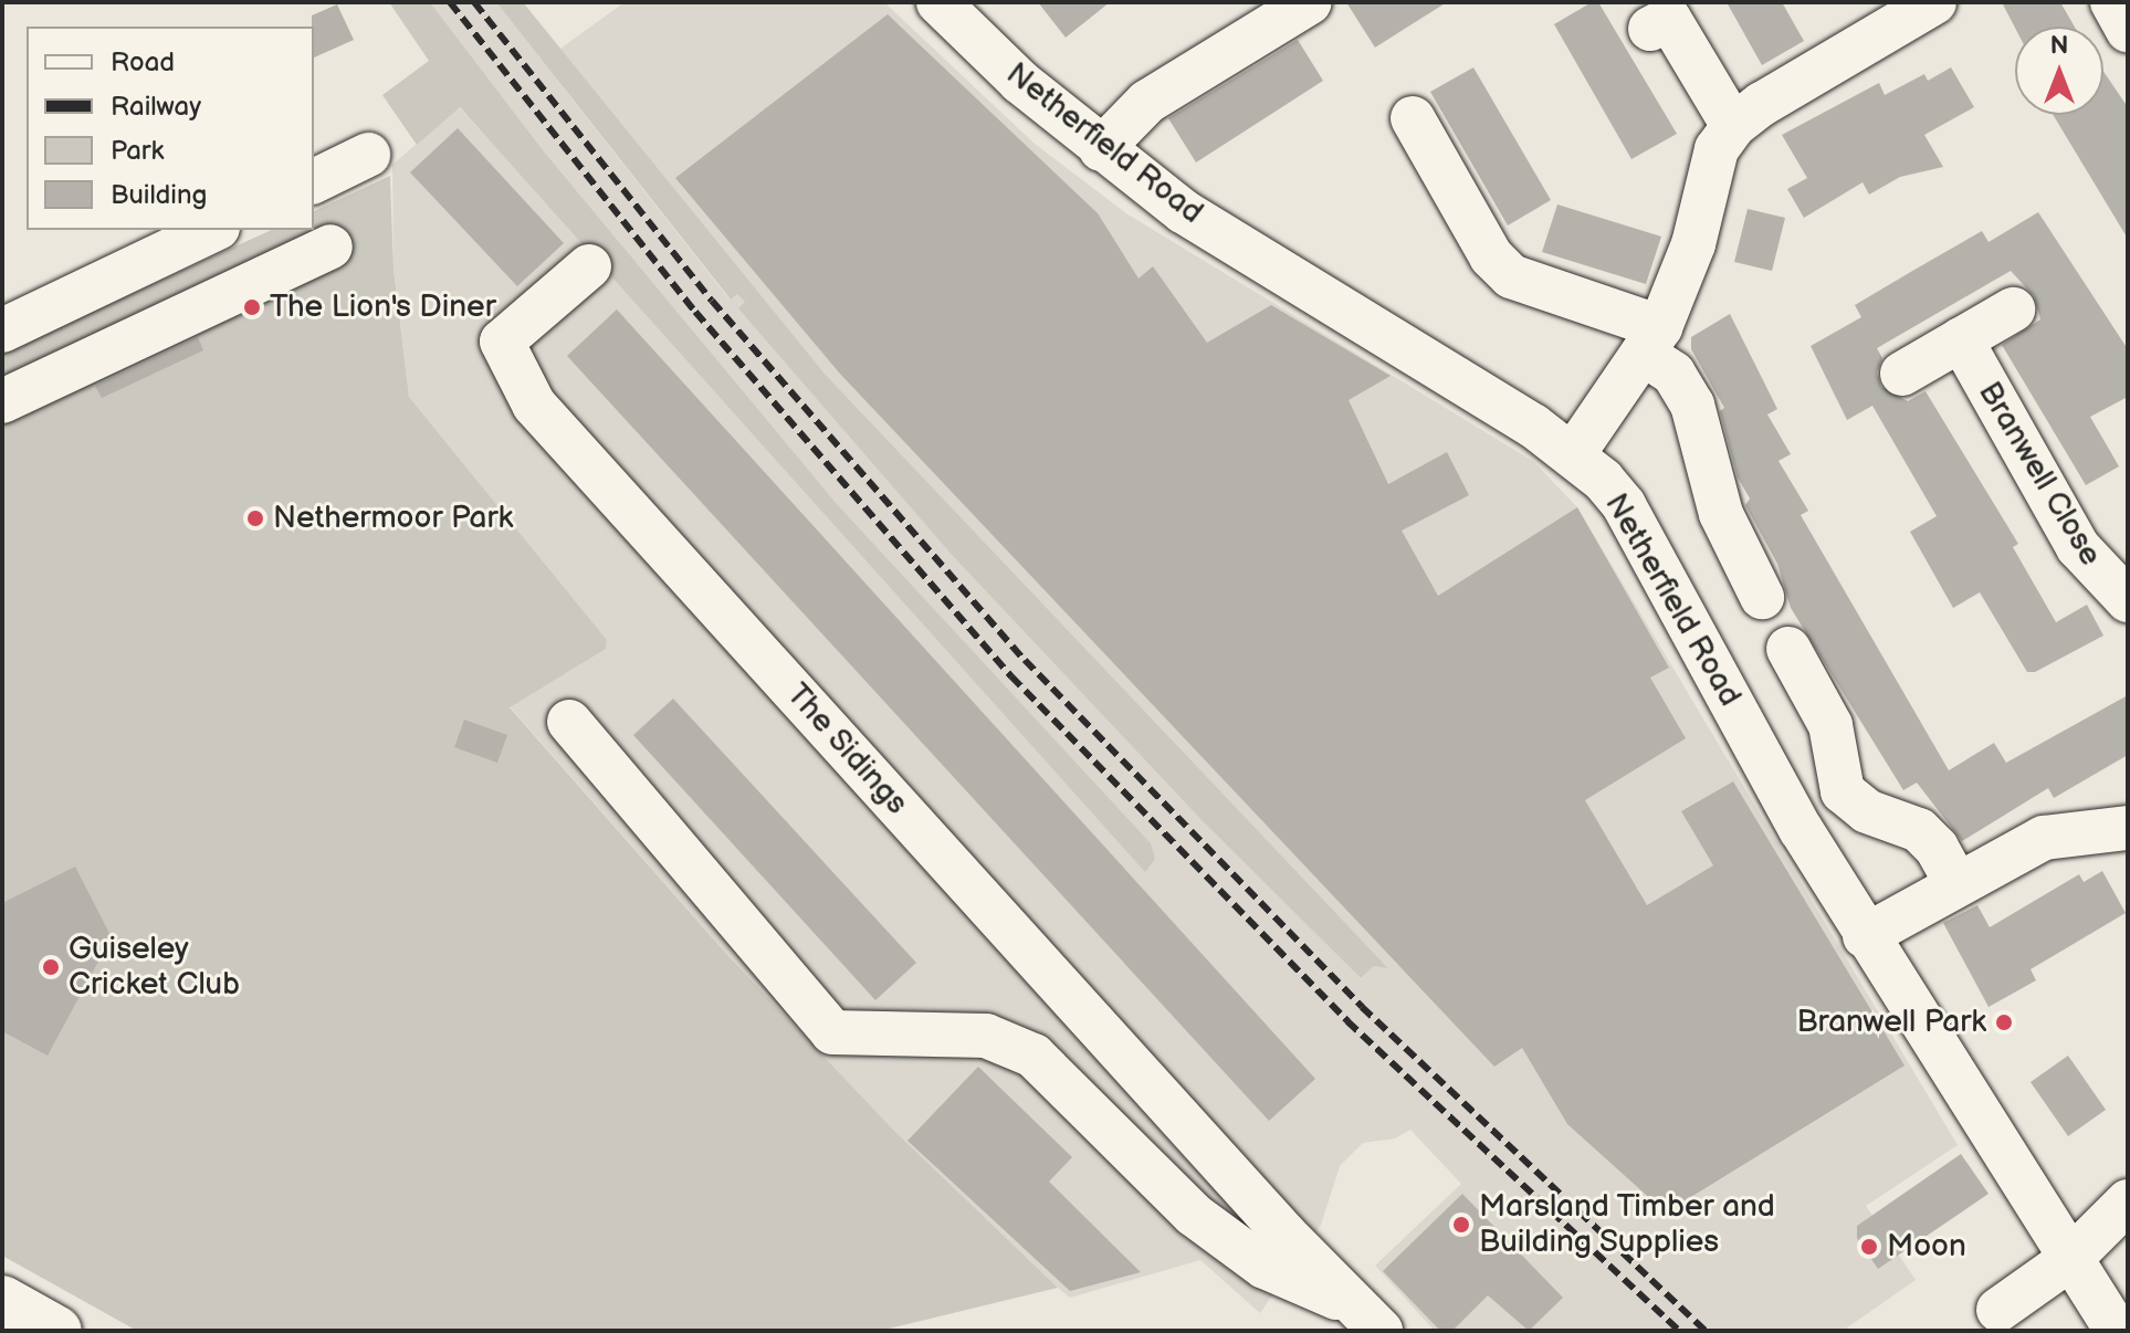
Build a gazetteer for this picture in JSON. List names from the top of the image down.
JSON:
{
  "streets": {
    "street": ["Netherfield Road", "Branwell Close", "The Sidings"]
  },
  "places": [
    "The Lion's Diner",
    "Nethermoor Park",
    "Guiseley Cricket Club",
    "Branwell Park",
    "Marsland Timber and Building Supplies",
    "Moon"
  ],
  "legend": [
    "Road",
    "Railway",
    "Park",
    "Building"
  ],
  "north": "top"
}
